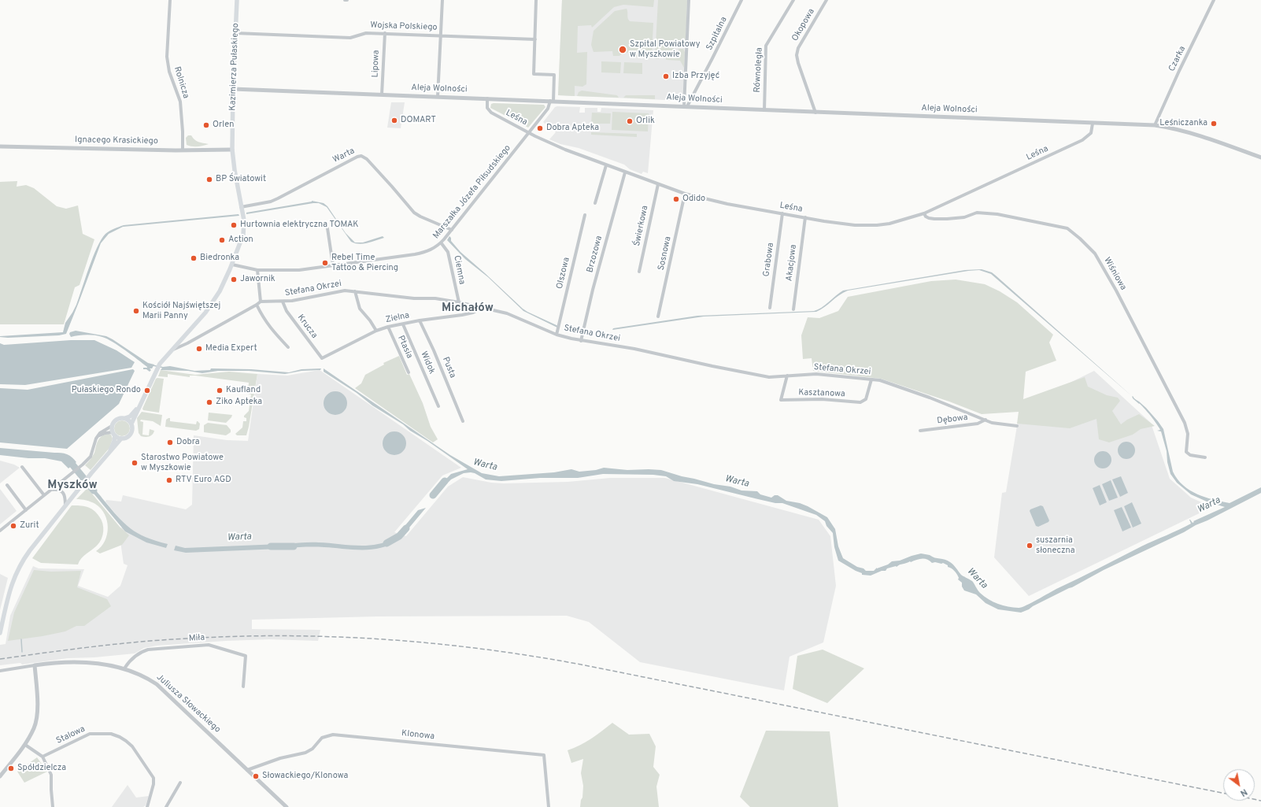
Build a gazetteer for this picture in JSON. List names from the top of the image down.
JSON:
{
  "streets": {
    "main road": ["Kazimierza Pułaskiego"],
    "street": [
      "Okopowa",
      "Wojska Polskiego",
      "Szpitalna",
      "Czarka",
      "Lipowa",
      "Równoległa",
      "Rolnicza",
      "Aleja Wolności",
      "Leśna",
      "Ignacego Krasickiego",
      "Warta",
      "Marszałka Józefa Piłsudskiego",
      "Świerkowa",
      "Sosnowa",
      "Brzozowa",
      "Grabowa",
      "Akacjowa",
      "Ciemna",
      "Olszowa",
      "Wiśniowa",
      "Stefana Okrzei",
      "Zielna",
      "Krucza",
      "Ptasia",
      "Widok",
      "Pusta",
      "Kasztanowa",
      "Dębowa",
      "Miła",
      "Juliusza Słowackiego",
      "Stalowa",
      "Klonowa"
    ]
  },
  "crossings": [
    ["Okopowa", "Aleja Wolności"],
    ["Wojska Polskiego", "Lipowa"],
    ["Wojska Polskiego", "Kazimierza Pułaskiego"],
    ["Szpitalna", "Aleja Wolności"],
    ["Czarka", "Aleja Wolności"],
    ["Lipowa", "Aleja Wolności"],
    ["Kazimierza Pułaskiego", "Aleja Wolności"],
    ["Kazimierza Pułaskiego", "Ignacego Krasickiego"],
    ["Kazimierza Pułaskiego", "Warta"],
    ["Kazimierza Pułaskiego", "Marszałka Józefa Piłsudskiego"],
    ["Równoległa", "Aleja Wolności"],
    ["Rolnicza", "Ignacego Krasickiego"],
    ["Aleja Wolności", "Leśna"],
    ["Aleja Wolności", "Marszałka Józefa Piłsudskiego"],
    ["Leśna", "Marszałka Józefa Piłsudskiego"],
    ["Leśna", "Świerkowa"],
    ["Leśna", "Sosnowa"],
    ["Leśna", "Brzozowa"],
    ["Leśna", "Grabowa"],
    ["Leśna", "Akacjowa"],
    ["Leśna", "Wiśniowa"],
    ["Warta", "Marszałka Józefa Piłsudskiego"],
    ["Marszałka Józefa Piłsudskiego", "Ciemna"],
    ["Brzozowa", "Stefana Okrzei"],
    ["Ciemna", "Stefana Okrzei"],
    ["Olszowa", "Stefana Okrzei"],
    ["Stefana Okrzei", "Zielna"],
    ["Stefana Okrzei", "Krucza"],
    ["Stefana Okrzei", "Kasztanowa"],
    ["Stefana Okrzei", "Dębowa"],
    ["Zielna", "Krucza"],
    ["Zielna", "Ptasia"],
    ["Zielna", "Widok"],
    ["Zielna", "Pusta"],
    ["Miła", "Juliusza Słowackiego"],
    ["Juliusza Słowackiego", "Klonowa"]
  ],
  "districts": ["Michałów", "Myszków"],
  "water": ["Warta"],
  "places": [
    "Szpital Powiatowy w Myszkowie",
    "Izba Przyjęć",
    "DOMART",
    "Orlik",
    "Leśniczanka",
    "Orlen",
    "Dobra Apteka",
    "BP Światowit",
    "Odido",
    "Hurtownia elektryczna TOMAK",
    "Action",
    "Biedronka",
    "Rebel Time Tattoo & Piercing",
    "Jawornik",
    "Kościół Najświętszej Marii Panny",
    "Media Expert",
    "Pułaskiego Rondo",
    "Kaufland",
    "Ziko Apteka",
    "Dobra",
    "Starostwo Powiatowe w Myszkowie",
    "RTV Euro AGD",
    "Zurit",
    "suszarnia słoneczna",
    "Spółdzielcza",
    "Słowackiego/Klonowa"
  ],
  "north": "bottom right"
}
